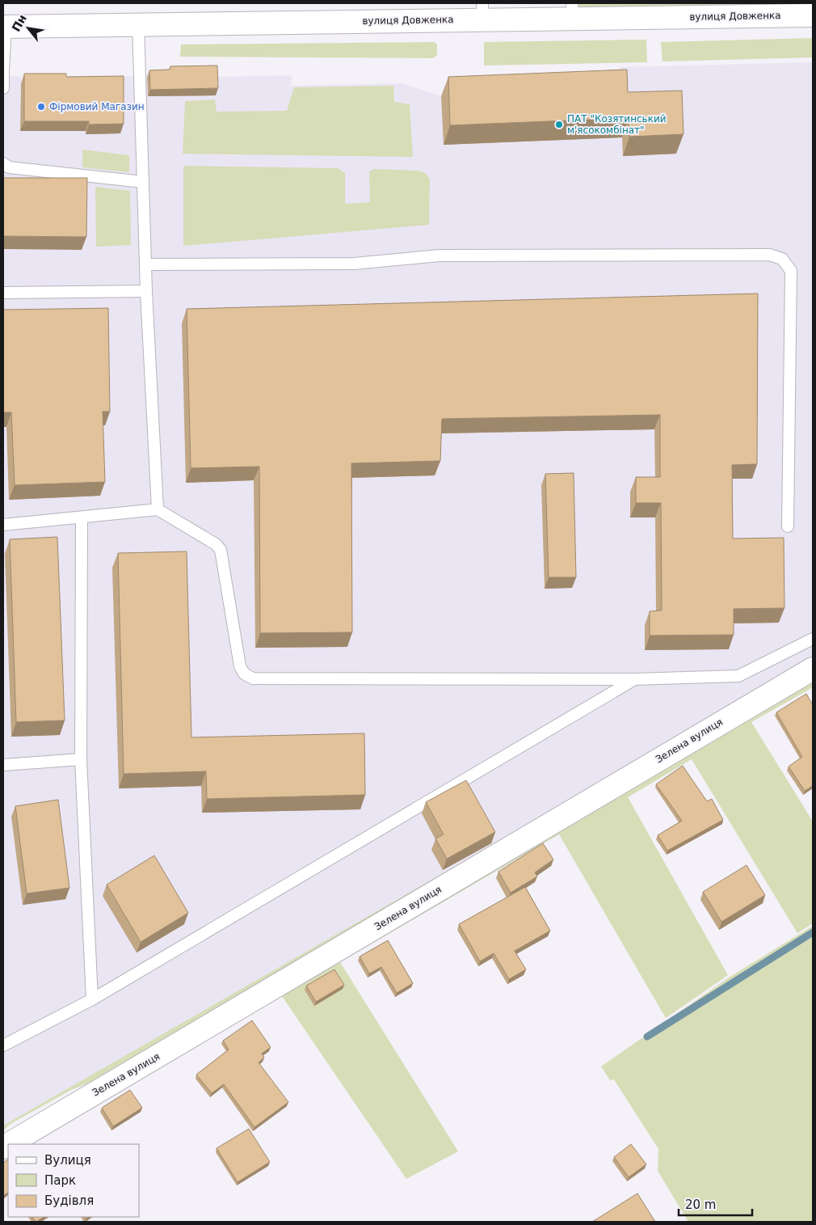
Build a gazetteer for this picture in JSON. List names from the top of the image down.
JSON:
{
  "streets": {
    "street": ["вулиця Довженка", "Зелена вулиця"]
  },
  "places": ["Фірмовий Магазин", "ПАТ \"Козятинський м'ясокомбінат\""],
  "legend": ["Вулиця", "Парк", "Будівля"],
  "scale_bar": "20 m",
  "north": "top left"
}
